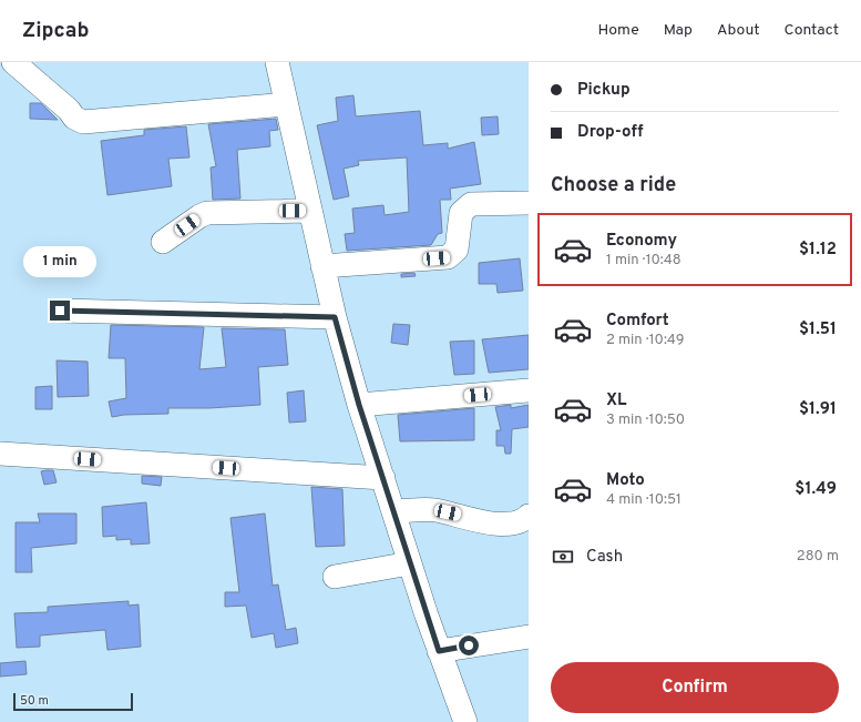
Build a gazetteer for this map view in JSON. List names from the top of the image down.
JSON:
{
  "scale_bar": "50 m",
  "page": {
    "header": "Zipcab",
    "nav": [
      "Home",
      "Map",
      "About",
      "Contact"
    ],
    "banner": ["Pickup", "Drop-off"],
    "heading": "Choose a ride",
    "list": [
      {
        "name": "Economy",
        "note": "1 min · 10:48",
        "value": "$1.12"
      },
      {
        "name": "Comfort",
        "note": "2 min · 10:49",
        "value": "$1.51"
      },
      {
        "name": "XL",
        "note": "3 min · 10:50",
        "value": "$1.91"
      },
      {
        "name": "Moto",
        "note": "4 min · 10:51",
        "value": "$1.49"
      }
    ],
    "bubble": "1 min",
    "pay": ["Cash", "280 m"],
    "buttons": "Confirm",
    "scale": "50 m"
  }
}
